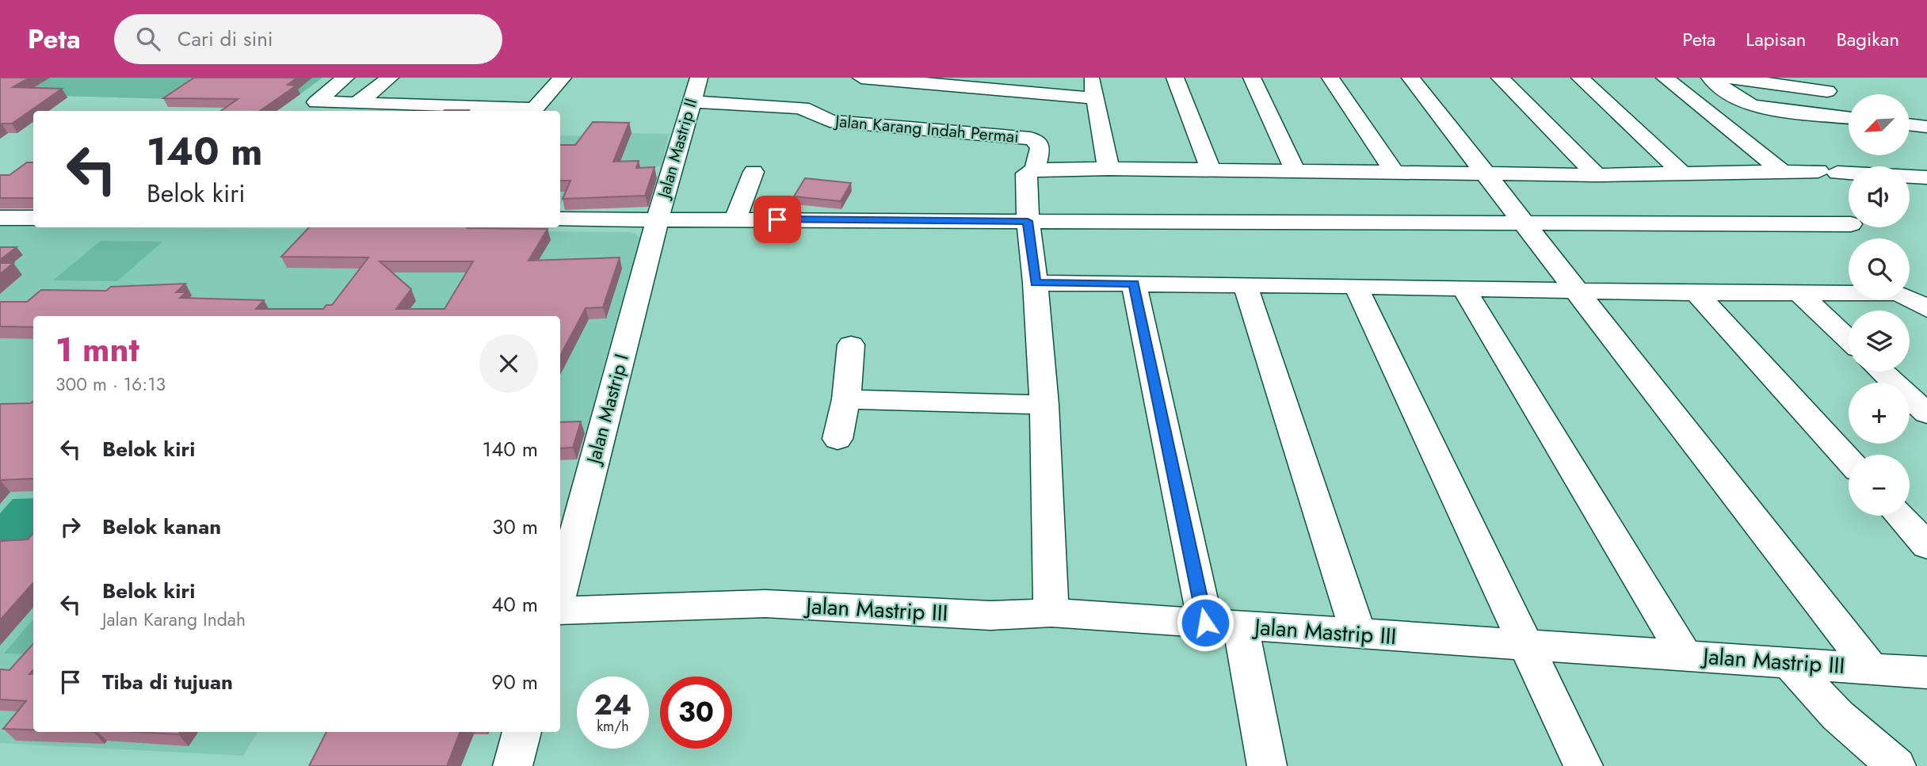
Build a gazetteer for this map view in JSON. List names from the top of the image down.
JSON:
{
  "streets": {
    "street": [
      "Jalan Karang Indah Permai",
      "Jalan Mastrip II",
      "Jalan Mastrip I",
      "Jalan Mastrip III"
    ]
  },
  "crossings": [
    ["Jalan Karang Indah Permai", "Jalan Mastrip II"],
    ["Jalan Mastrip II", "Jalan Mastrip I"]
  ],
  "north": "bottom left",
  "page": {
    "header": "Peta",
    "search": "Cari di sini",
    "nav": ["Peta", "Lapisan", "Bagikan"],
    "map_buttons": ["+", "−"],
    "turn": ["140 m", "Belok kiri"],
    "heading": ["1 mnt", "300 m · 16:13"],
    "list": [
      {
        "name": "Belok kiri",
        "value": "140 m"
      },
      {
        "name": "Belok kanan",
        "value": "30 m"
      },
      {
        "name": "Belok kiri",
        "note": "Jalan Karang Indah",
        "value": "40 m"
      },
      {
        "name": "Tiba di tujuan",
        "value": "90 m"
      }
    ],
    "speed": "24 km/h",
    "limit": "30"
  }
}
